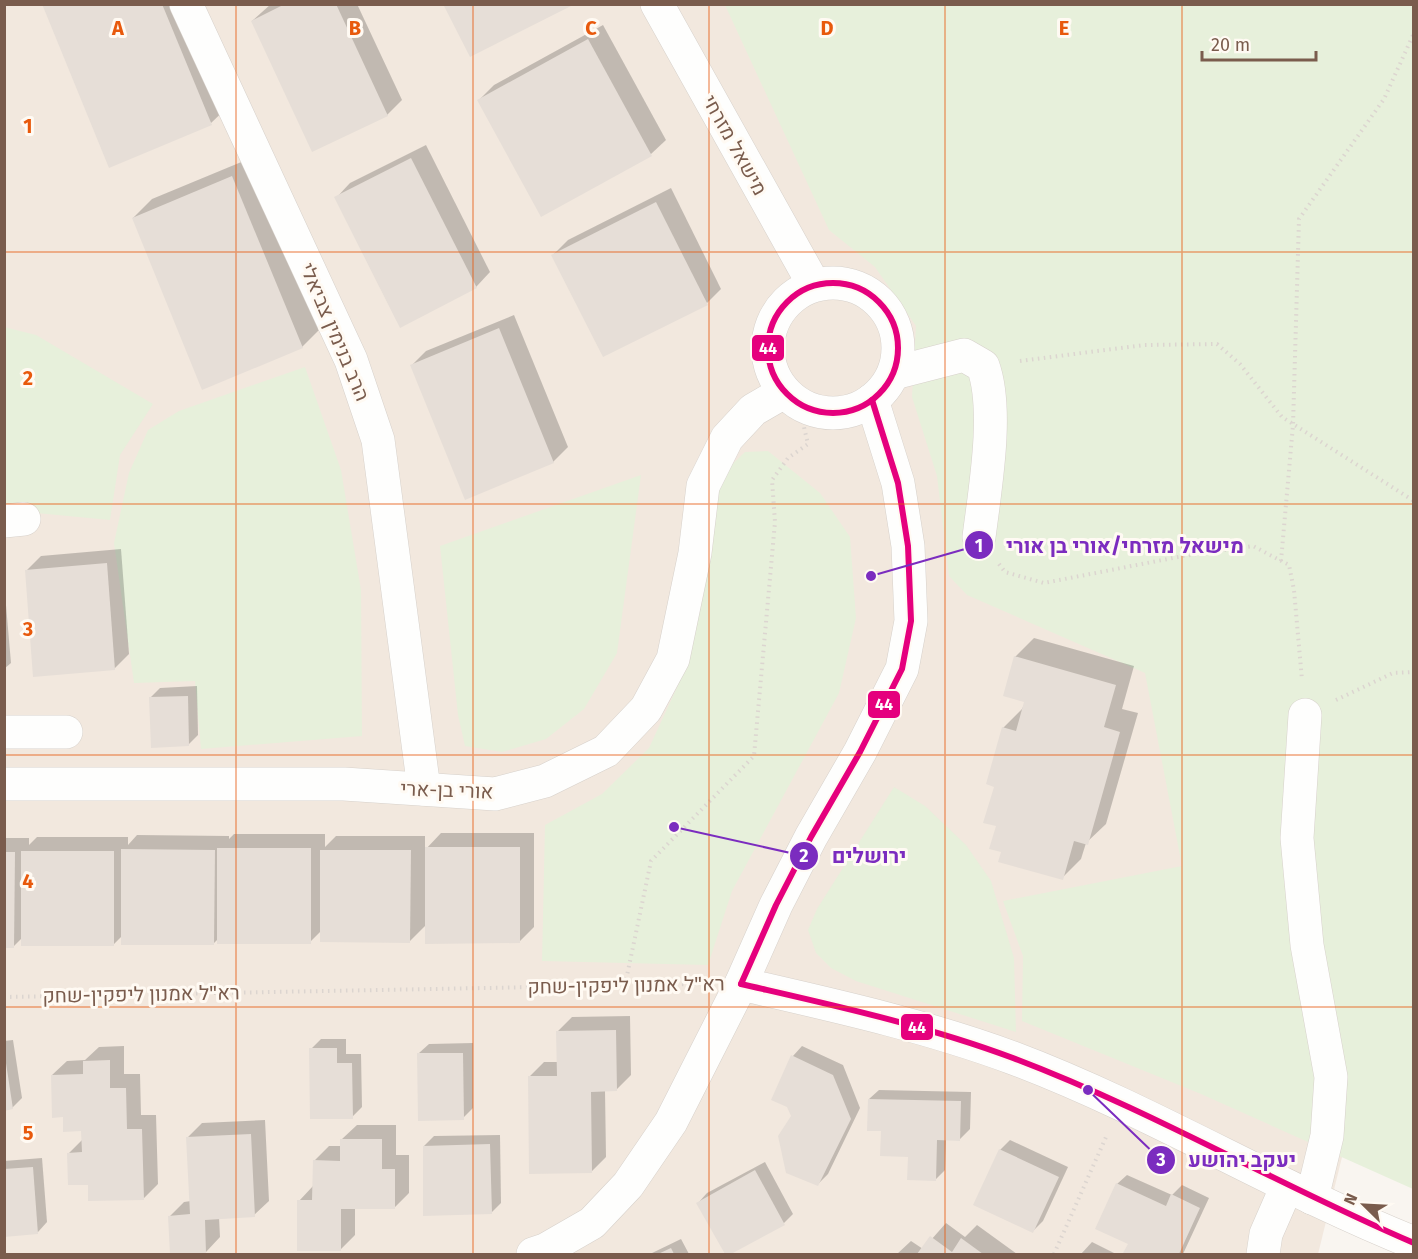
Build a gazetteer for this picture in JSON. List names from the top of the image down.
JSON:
{
  "streets": {
    "street": [
      "מישאל מזרחי",
      "הרב בנימין צביאלי",
      "אורי בן-ארי",
      "רא\"ל אמנון ליפקין-שחק"
    ]
  },
  "crossings": [
    ["מישאל מזרחי", "אורי בן-ארי"],
    ["הרב בנימין צביאלי", "אורי בן-ארי"]
  ],
  "places": ["מישאל מזרחי/אורי בן אורי", "ירושלים", "יעקב יהושע"],
  "lines": ["transit line 44"],
  "scale_bar": "20 m",
  "north": "top left",
  "grid": {
    "columns": [
      "A",
      "B",
      "C",
      "D",
      "E"
    ],
    "rows": [
      "1",
      "2",
      "3",
      "4",
      "5"
    ]
  }
}
